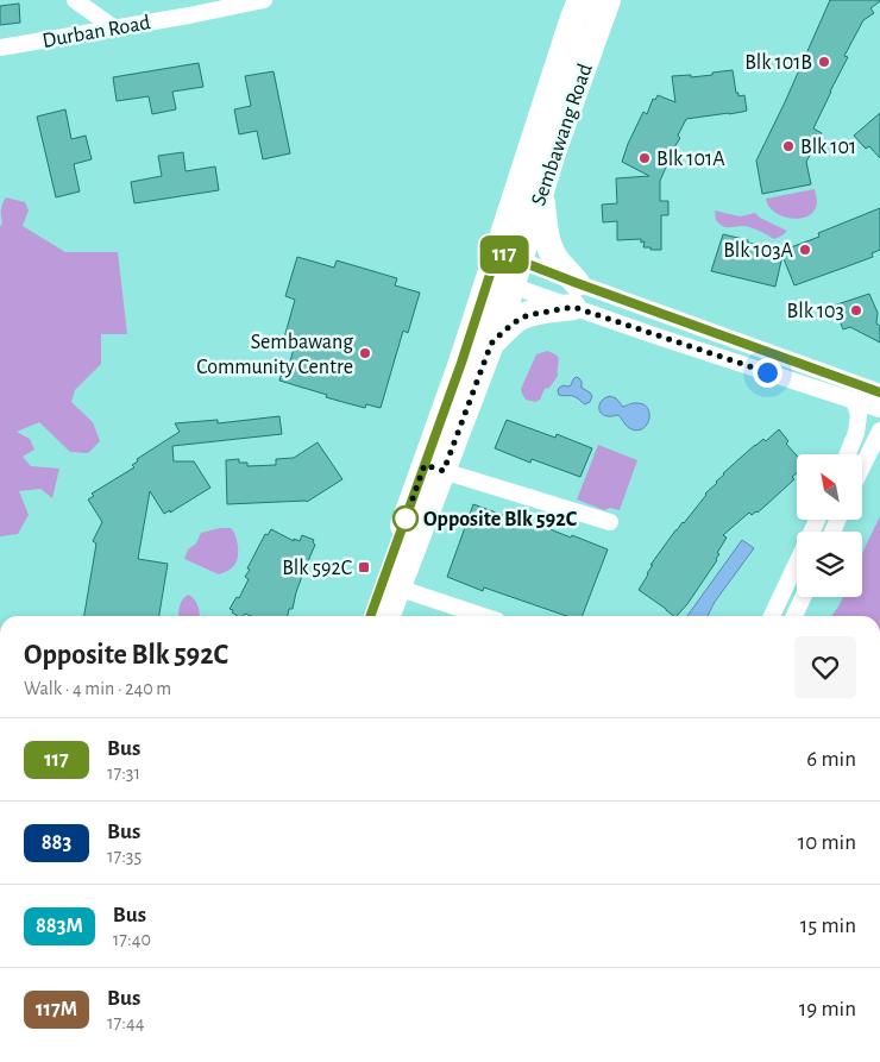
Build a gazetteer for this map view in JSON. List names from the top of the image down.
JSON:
{
  "streets": {
    "main road": ["Sembawang Road"],
    "street": ["Durban Road"]
  },
  "places": {
    "other": [
      "Blk 101B",
      "Blk 101",
      "Blk 101A",
      "Blk 103A",
      "Blk 103",
      "Sembawang Community Centre",
      "Opposite Blk 592C"
    ],
    "transit": ["Blk 592C"]
  },
  "lines": ["bus line 117"],
  "north": "top left",
  "page": {
    "on_map": "117",
    "heading": ["Opposite Blk 592C", "Walk · 4 min · 240 m"],
    "list": [
      {
        "mark": "117",
        "name": "Bus",
        "note": "17:31",
        "value": "6 min"
      },
      {
        "mark": "883",
        "name": "Bus",
        "note": "17:35",
        "value": "10 min"
      },
      {
        "mark": "883M",
        "name": "Bus",
        "note": "17:40",
        "value": "15 min"
      },
      {
        "mark": "117M",
        "name": "Bus",
        "note": "17:44",
        "value": "19 min"
      }
    ]
  }
}
